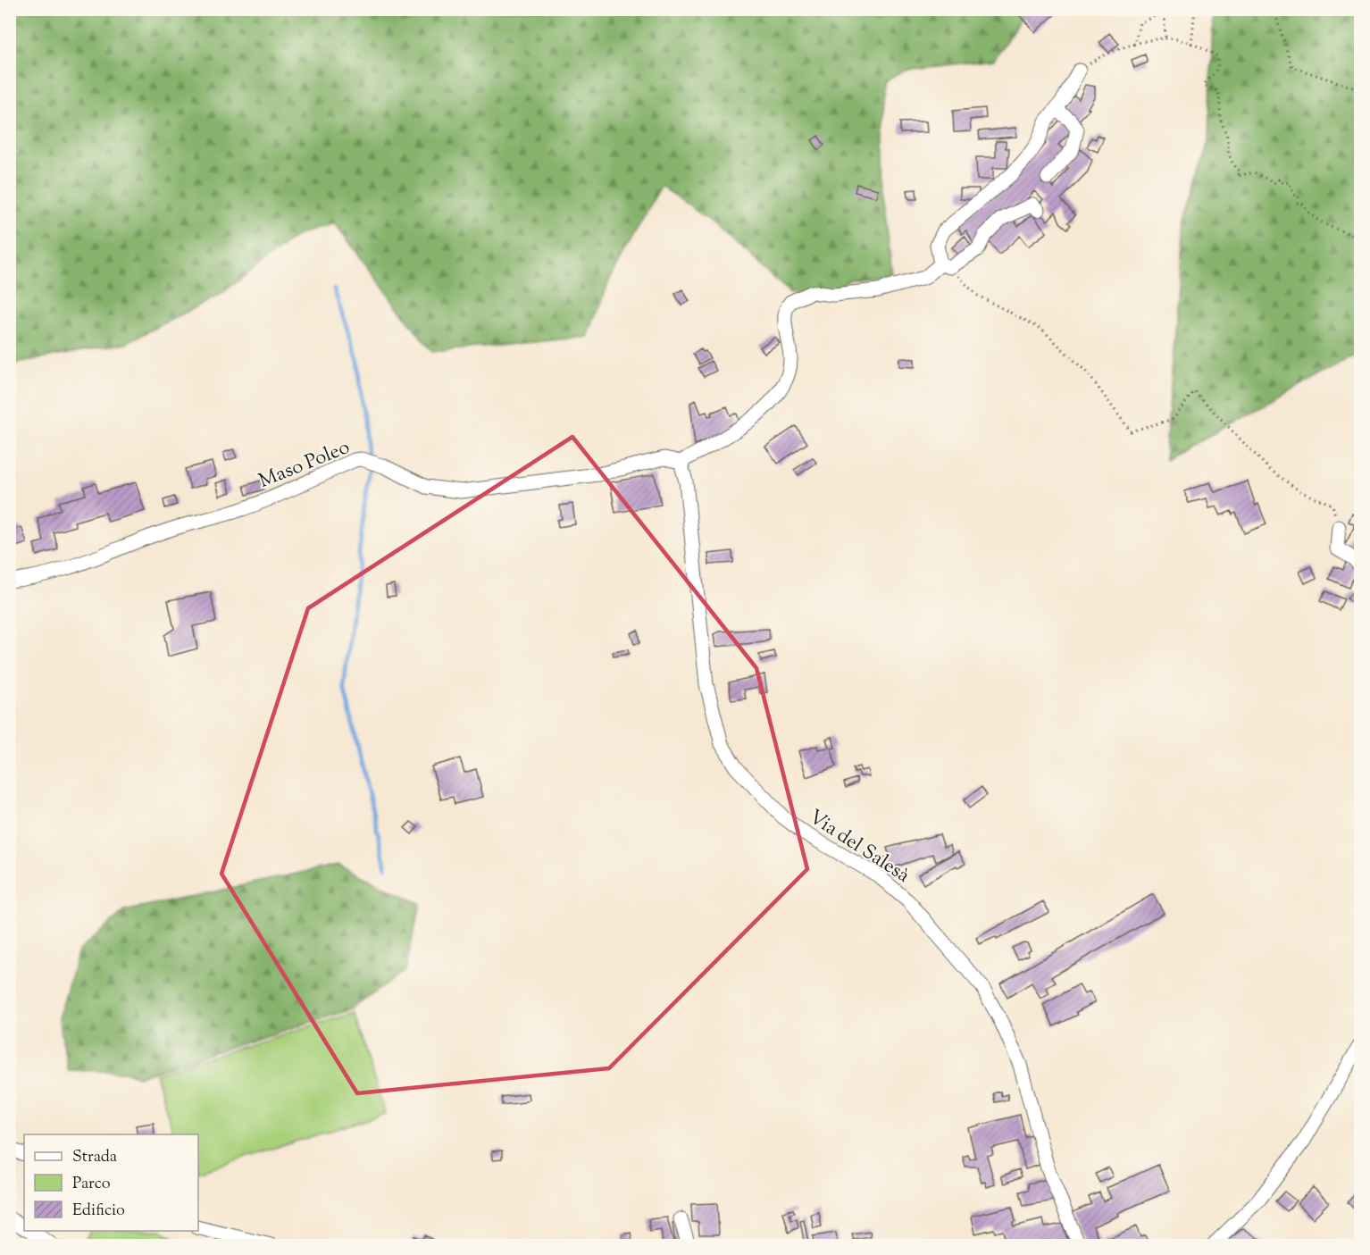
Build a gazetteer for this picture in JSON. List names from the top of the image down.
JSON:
{
  "streets": {
    "street": ["Maso Poleo", "Via del Salesà"]
  },
  "crossings": [
    ["Maso Poleo", "Via del Salesà"]
  ],
  "legend": ["Strada", "Parco", "Edificio"]
}
